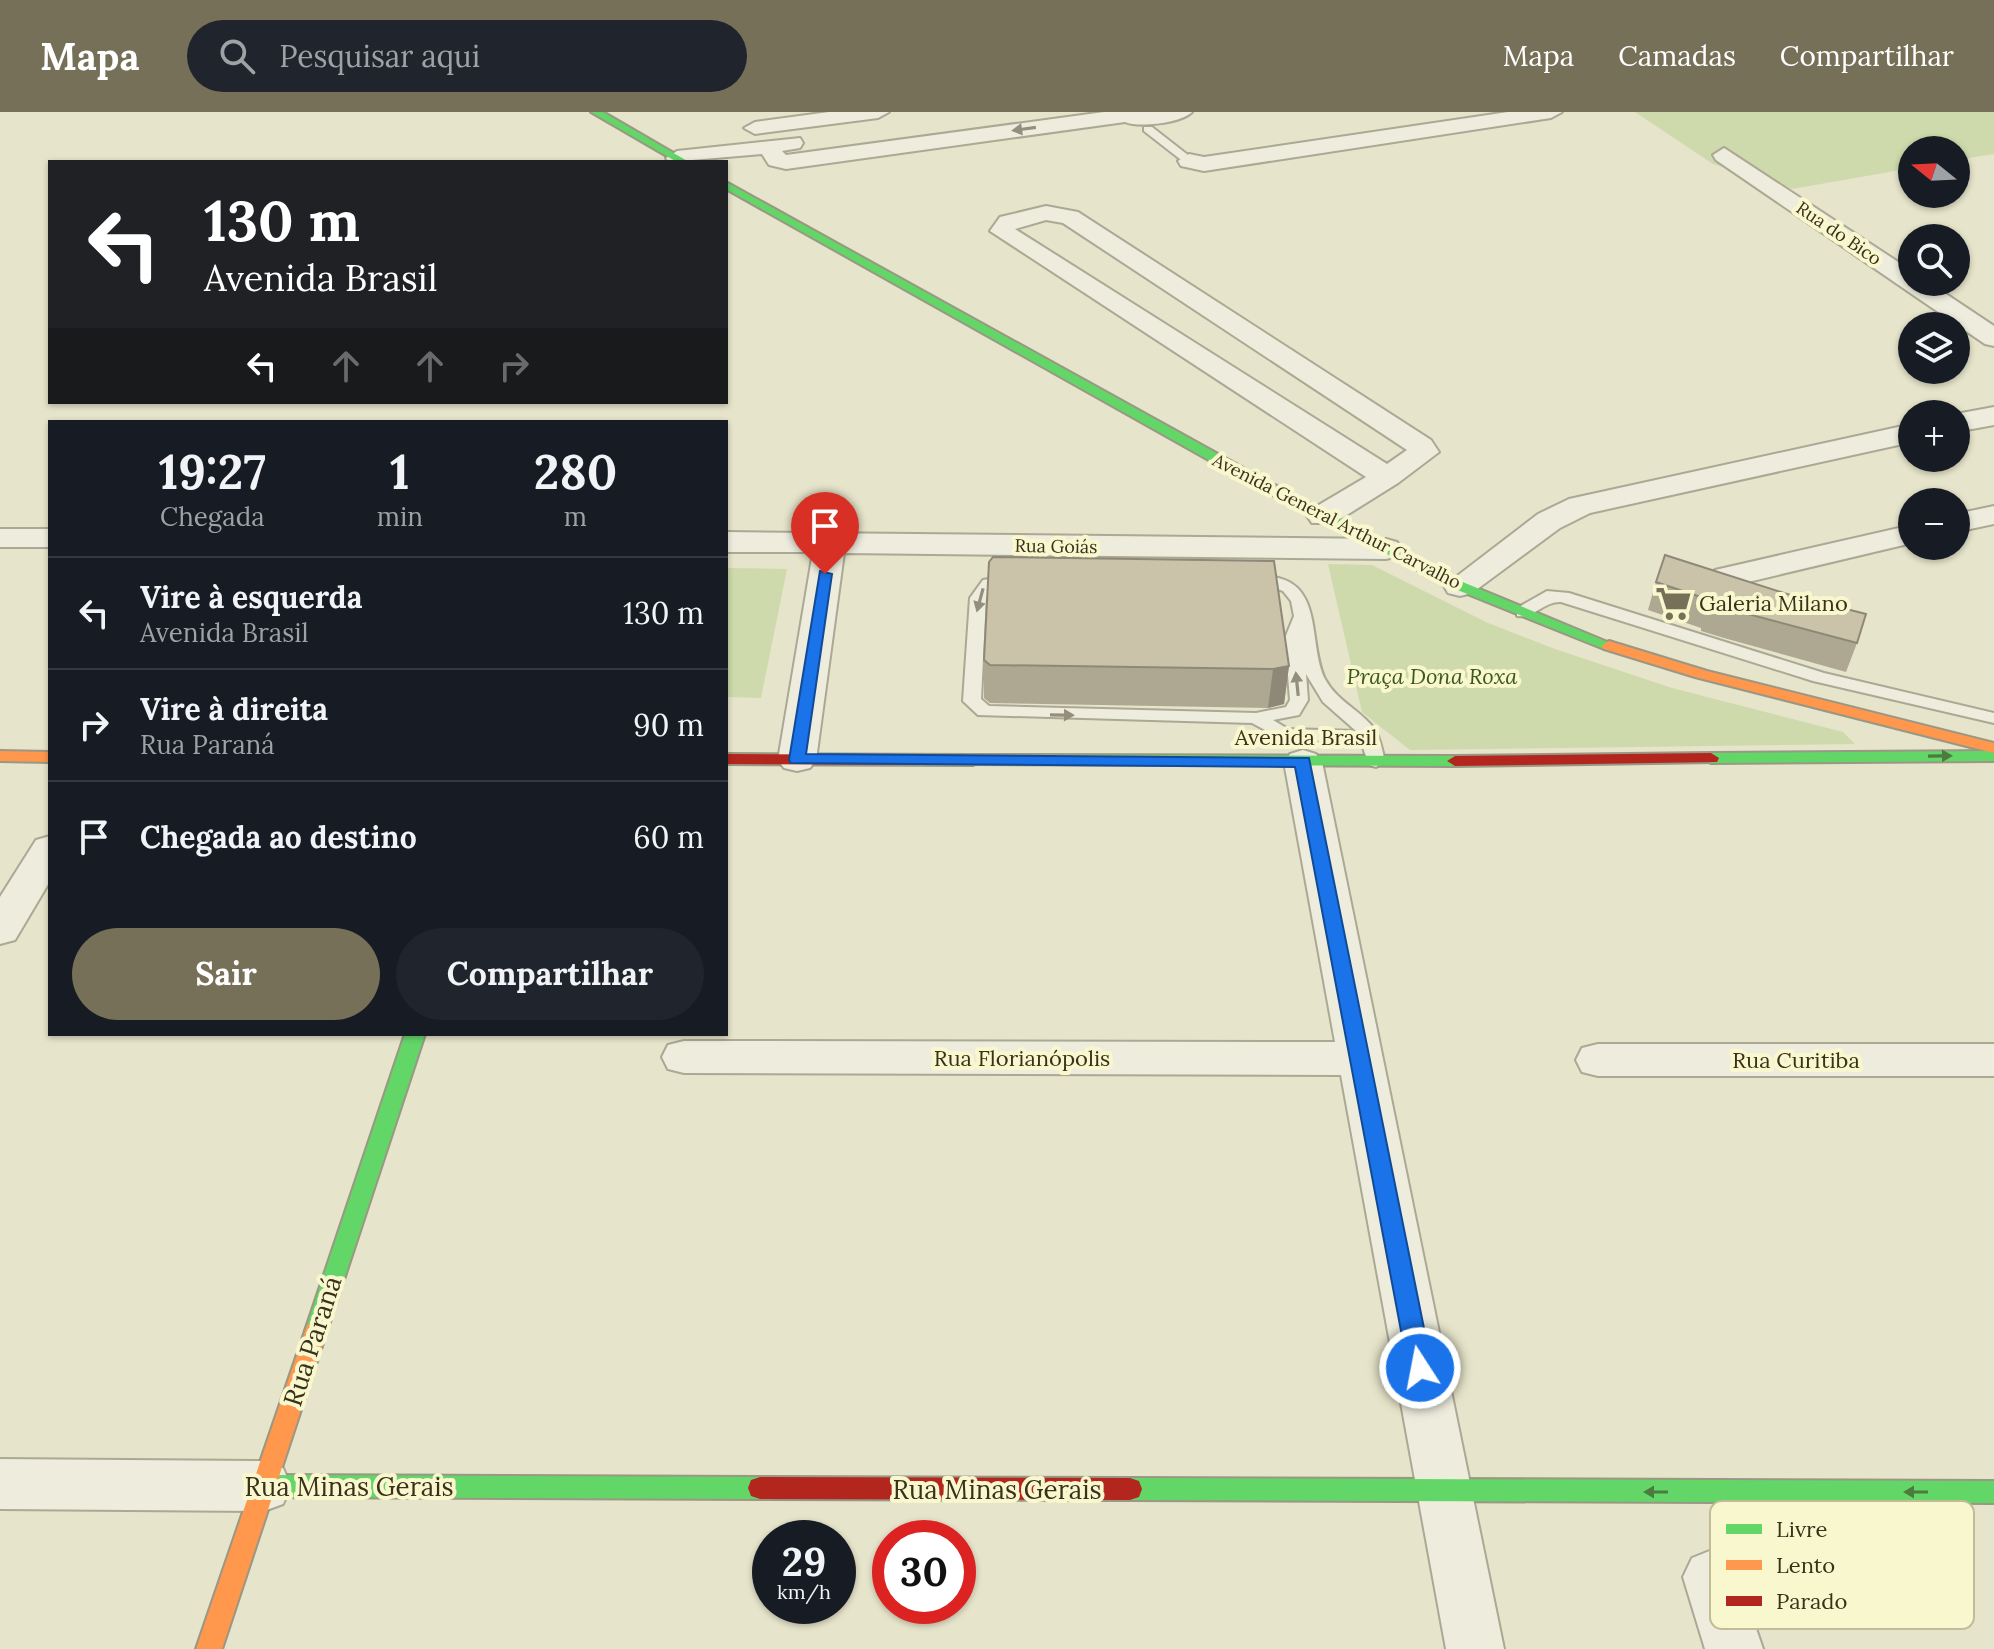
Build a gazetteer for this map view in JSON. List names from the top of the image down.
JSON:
{
  "streets": {
    "main road": [
      "Avenida General Arthur Carvalho",
      "Avenida Brasil",
      "Rua Paraná",
      "Rua Minas Gerais"
    ],
    "street": [
      "Rua do Bico",
      "Rua Goiás",
      "Rua Florianópolis",
      "Rua Curitiba"
    ]
  },
  "crossings": [
    ["Avenida General Arthur Carvalho", "Rua Goiás"],
    ["Rua Paraná", "Rua Minas Gerais"]
  ],
  "parks": ["Praça Dona Roxa"],
  "places": {
    "supermarket": ["Galeria Milano"]
  },
  "legend": ["Livre", "Lento", "Parado"],
  "north": "left",
  "page": {
    "header": "Mapa",
    "search": "Pesquisar aqui",
    "nav": ["Mapa", "Camadas", "Compartilhar"],
    "map_buttons": ["+", "−"],
    "turn": ["130 m", "Avenida Brasil"],
    "eta": [
      "19:27",
      "Chegada",
      "1",
      "min",
      "280",
      "m"
    ],
    "list": [
      {
        "name": "Vire à esquerda",
        "note": "Avenida Brasil",
        "value": "130 m"
      },
      {
        "name": "Vire à direita",
        "note": "Rua Paraná",
        "value": "90 m"
      },
      {
        "name": "Chegada ao destino",
        "value": "60 m"
      }
    ],
    "buttons": ["Sair", "Compartilhar"],
    "speed": "29 km/h",
    "limit": "30"
  }
}
